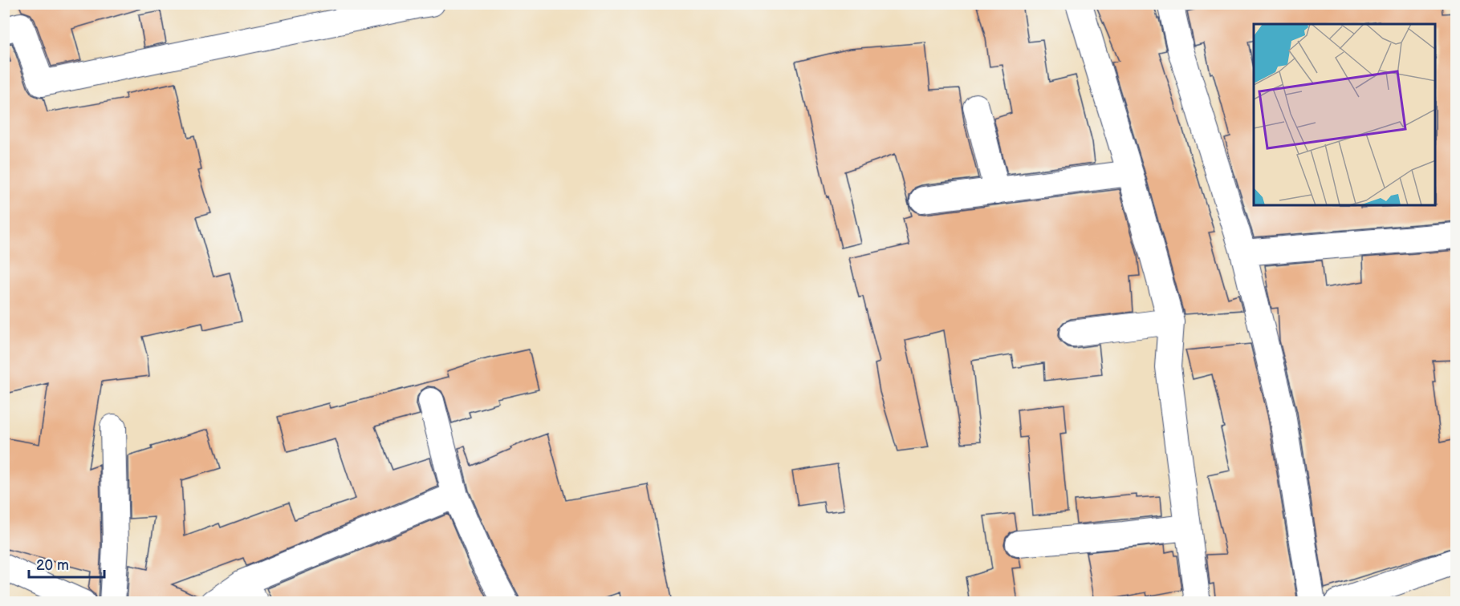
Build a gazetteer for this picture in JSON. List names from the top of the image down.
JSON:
{
  "scale_bar": "20 m"
}
